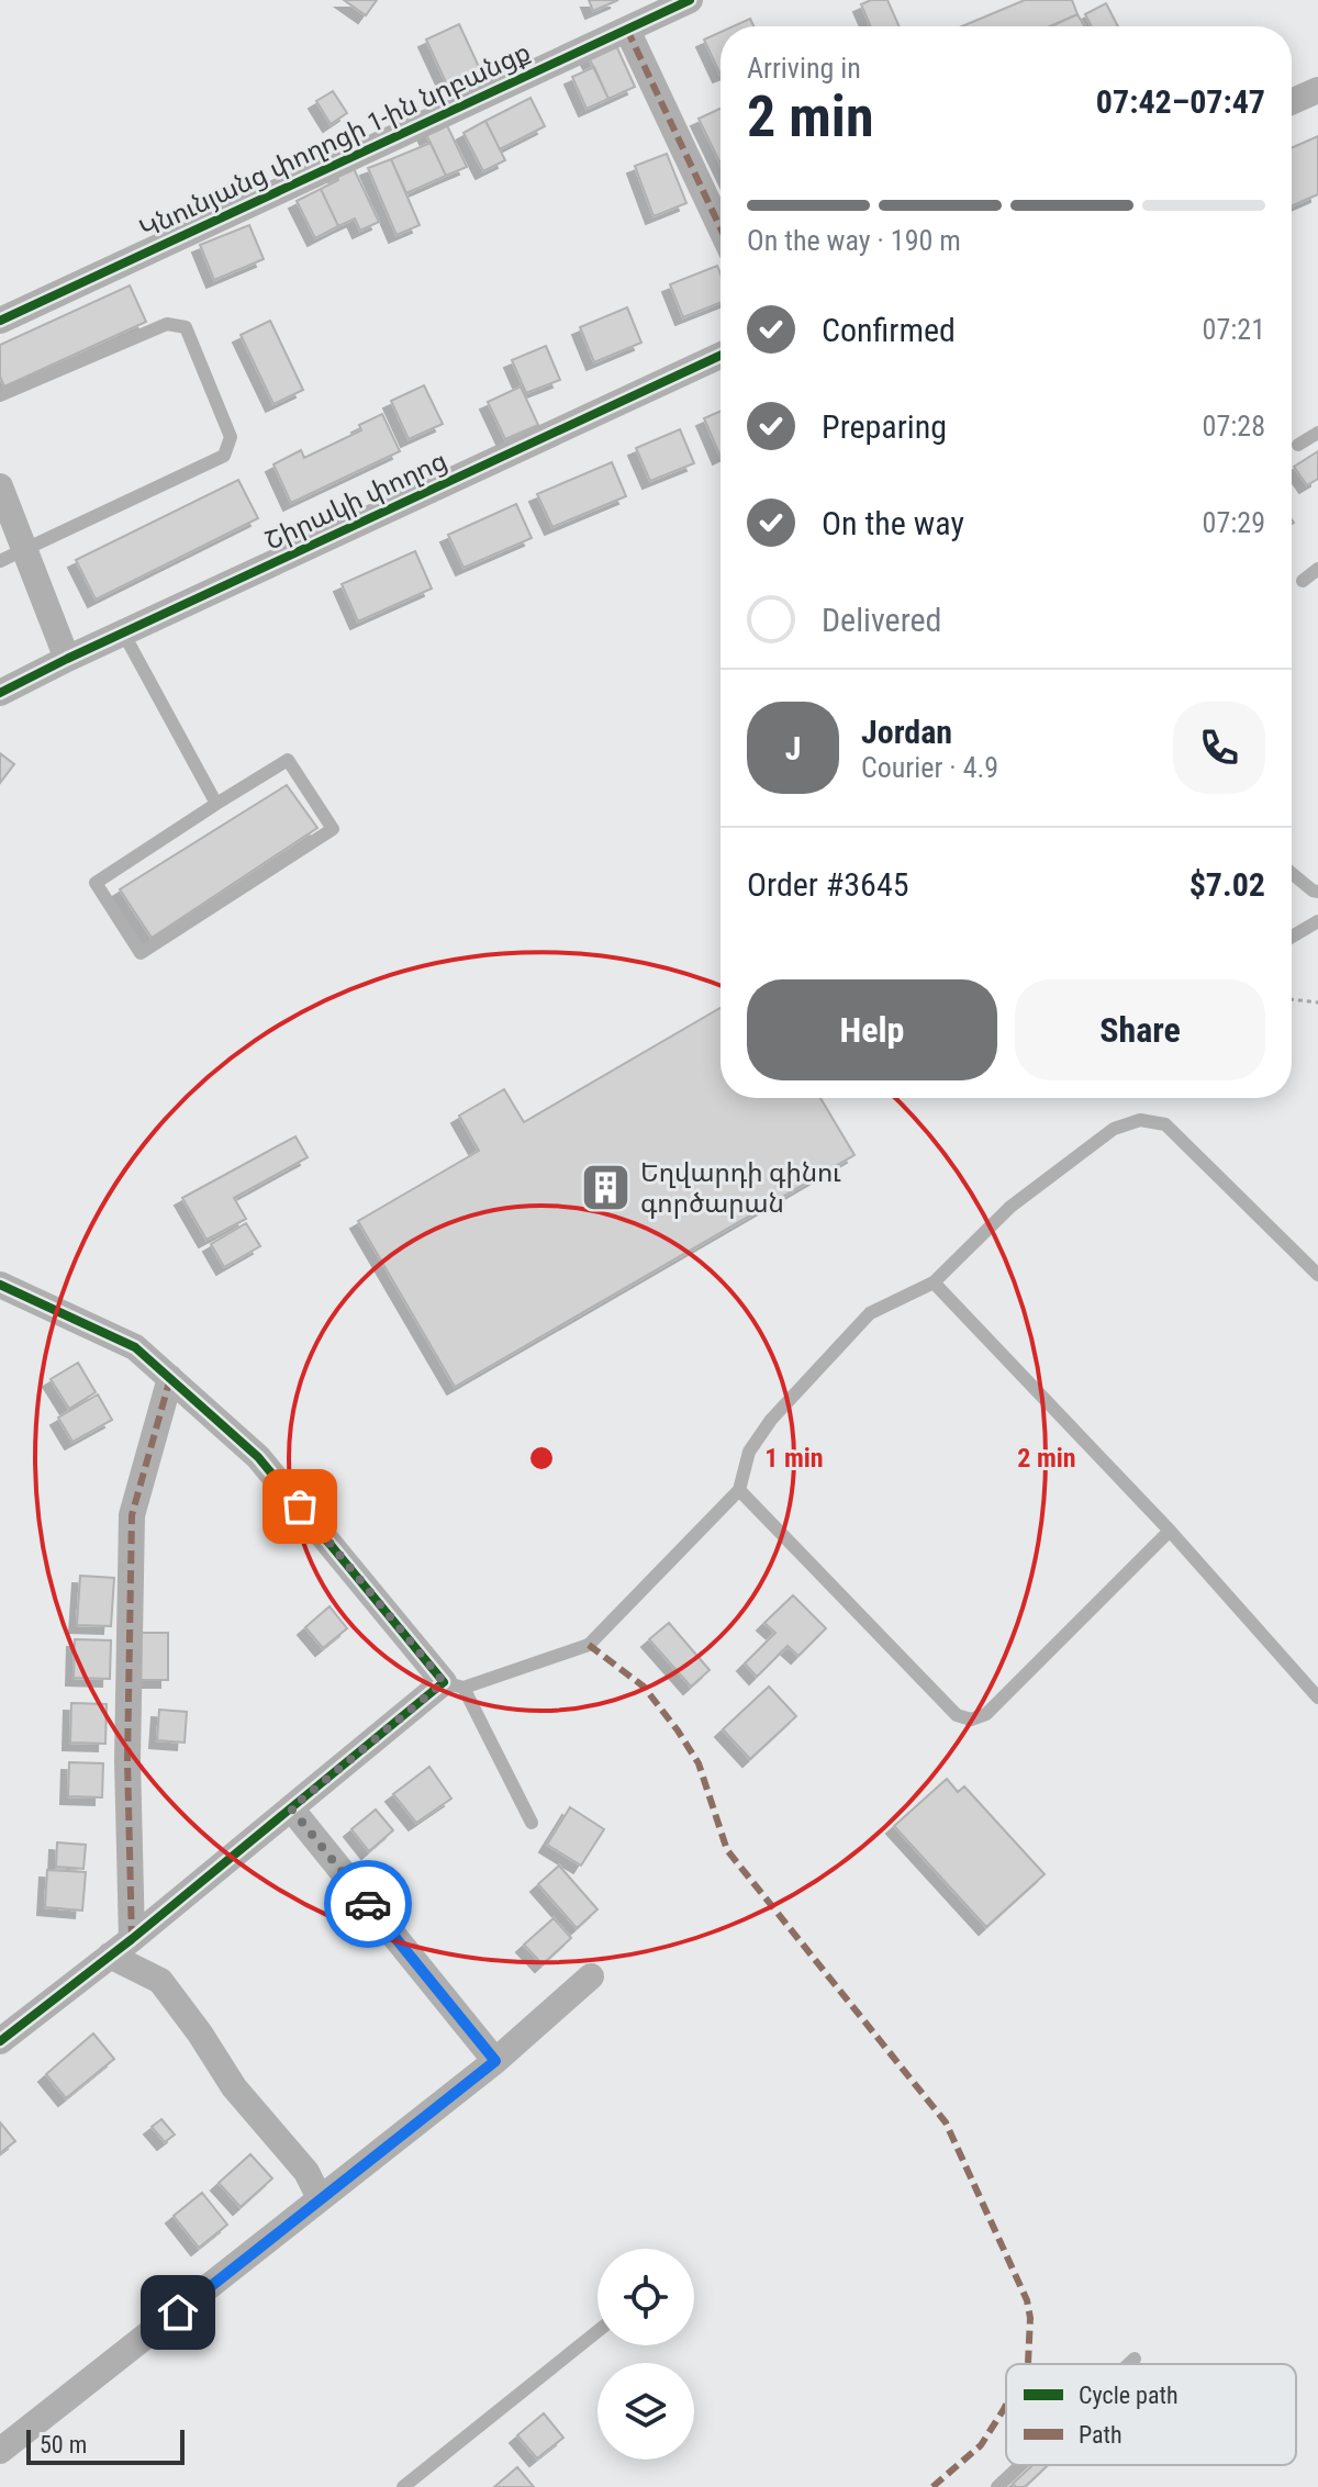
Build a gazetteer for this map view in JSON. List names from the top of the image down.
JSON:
{
  "streets": {
    "street": ["Կնունյանց փողոցի 1-ին նրբանցք", "Շիրակի փողոց"]
  },
  "places": {
    "building": ["Եղվարդի գինու գործարան"]
  },
  "legend": ["Cycle path", "Path"],
  "scale_bar": "50 m",
  "page": {
    "heading": ["2 min", "Arriving in", "07:42–07:47"],
    "panel": [
      "Jordan",
      "Courier · 4.9",
      "Order #3645",
      "$7.02"
    ],
    "bar": "On the way · 190 m",
    "list": [
      ["Confirmed", "07:21"],
      ["Preparing", "07:28"],
      ["On the way", "07:29"],
      "Delivered"
    ],
    "round": "J",
    "buttons": ["Help", "Share"],
    "scale": "50 m"
  },
  "rings": ["1 min", "2 min"]
}
